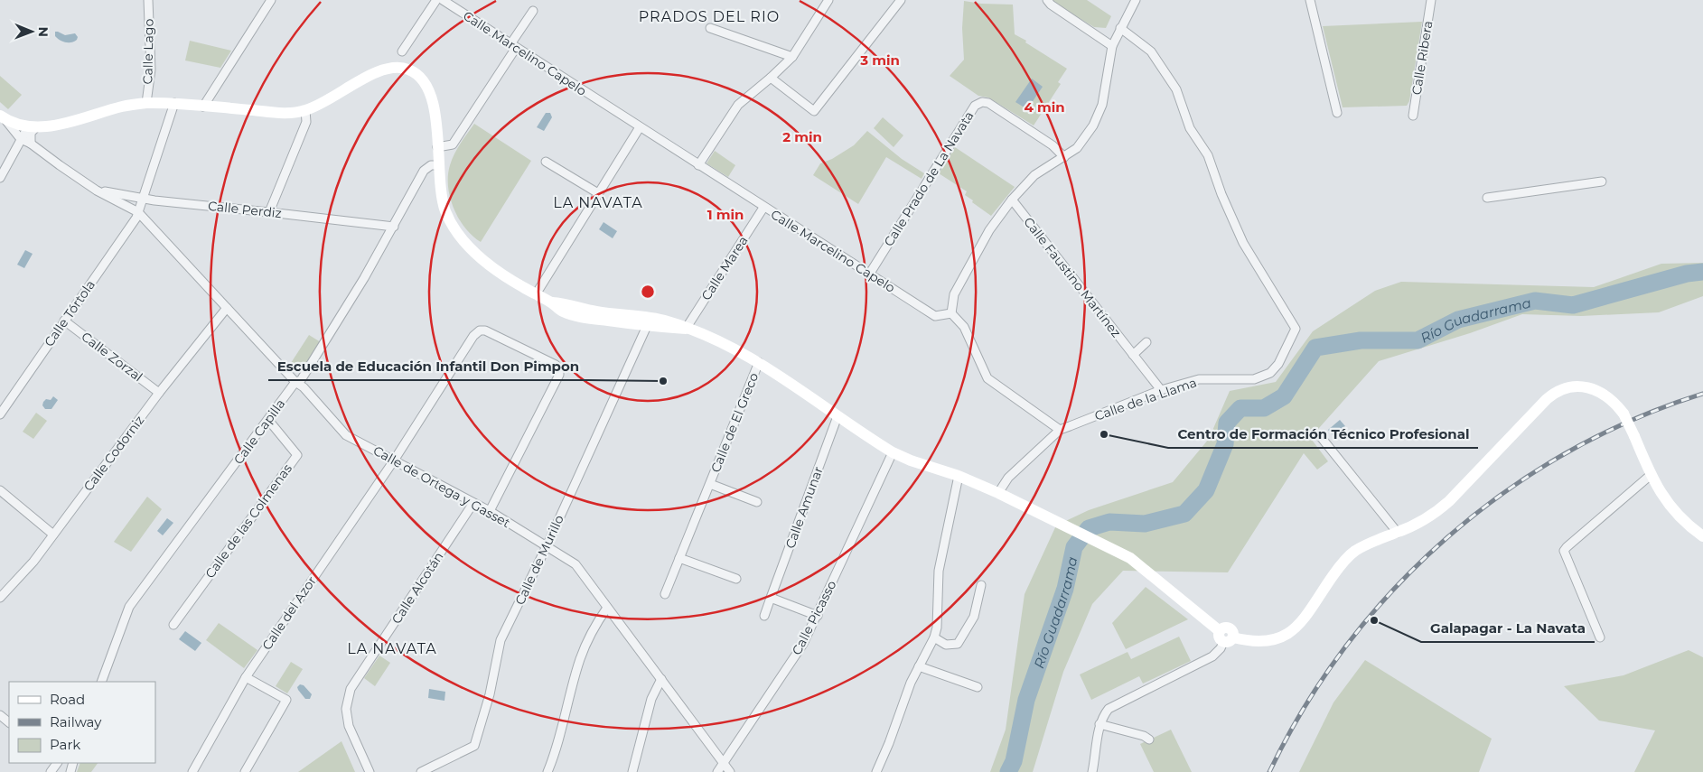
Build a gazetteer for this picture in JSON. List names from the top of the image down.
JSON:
{
  "streets": {
    "street": [
      "Calle Lago",
      "Calle Marcelino Capelo",
      "Calle Ribera",
      "Calle Prado de La Navata",
      "Calle Perdiz",
      "Calle Marea",
      "Calle Faustino Martínez",
      "Calle Tórtola",
      "Calle Zorzal",
      "Calle de la Llama",
      "Calle de El Greco",
      "Calle Capilla",
      "Calle Codorniz",
      "Calle de Ortega y Gasset",
      "Calle Amunar",
      "Calle de las Colmenas",
      "Calle de Murillo",
      "Calle Alcotán",
      "Calle del Azor",
      "Calle Picasso"
    ]
  },
  "crossings": [
    ["Calle Marcelino Capelo", "Calle Prado de La Navata"],
    ["Calle Marcelino Capelo", "Calle Marea"],
    ["Calle Perdiz", "Calle Tórtola"],
    ["Calle Perdiz", "Calle Capilla"],
    ["Calle Perdiz", "Calle de Ortega y Gasset"],
    ["Calle Faustino Martínez", "Calle de la Llama"],
    ["Calle Tórtola", "Calle Zorzal"],
    ["Calle Tórtola", "Calle de Ortega y Gasset"],
    ["Calle Zorzal", "Calle Codorniz"],
    ["Calle Capilla", "Calle de Ortega y Gasset"],
    ["Calle Capilla", "Calle de las Colmenas"],
    ["Calle Codorniz", "Calle de Ortega y Gasset"],
    ["Calle de Ortega y Gasset", "Calle de Murillo"],
    ["Calle de Ortega y Gasset", "Calle Alcotán"],
    ["Calle de Ortega y Gasset", "Calle del Azor"],
    ["Calle de Ortega y Gasset", "Calle Picasso"]
  ],
  "districts": ["PRADOS DEL RIO", "LA NAVATA", "LA NAVATA"],
  "water": ["Río Guadarrama"],
  "places": ["Escuela de Educación Infantil Don Pimpon", "Centro de Formación Técnico Profesional", "Galapagar - La Navata"],
  "legend": ["Road", "Railway", "Park"],
  "north": "right",
  "rings": [
    "3 min",
    "4 min",
    "2 min",
    "1 min"
  ]
}
